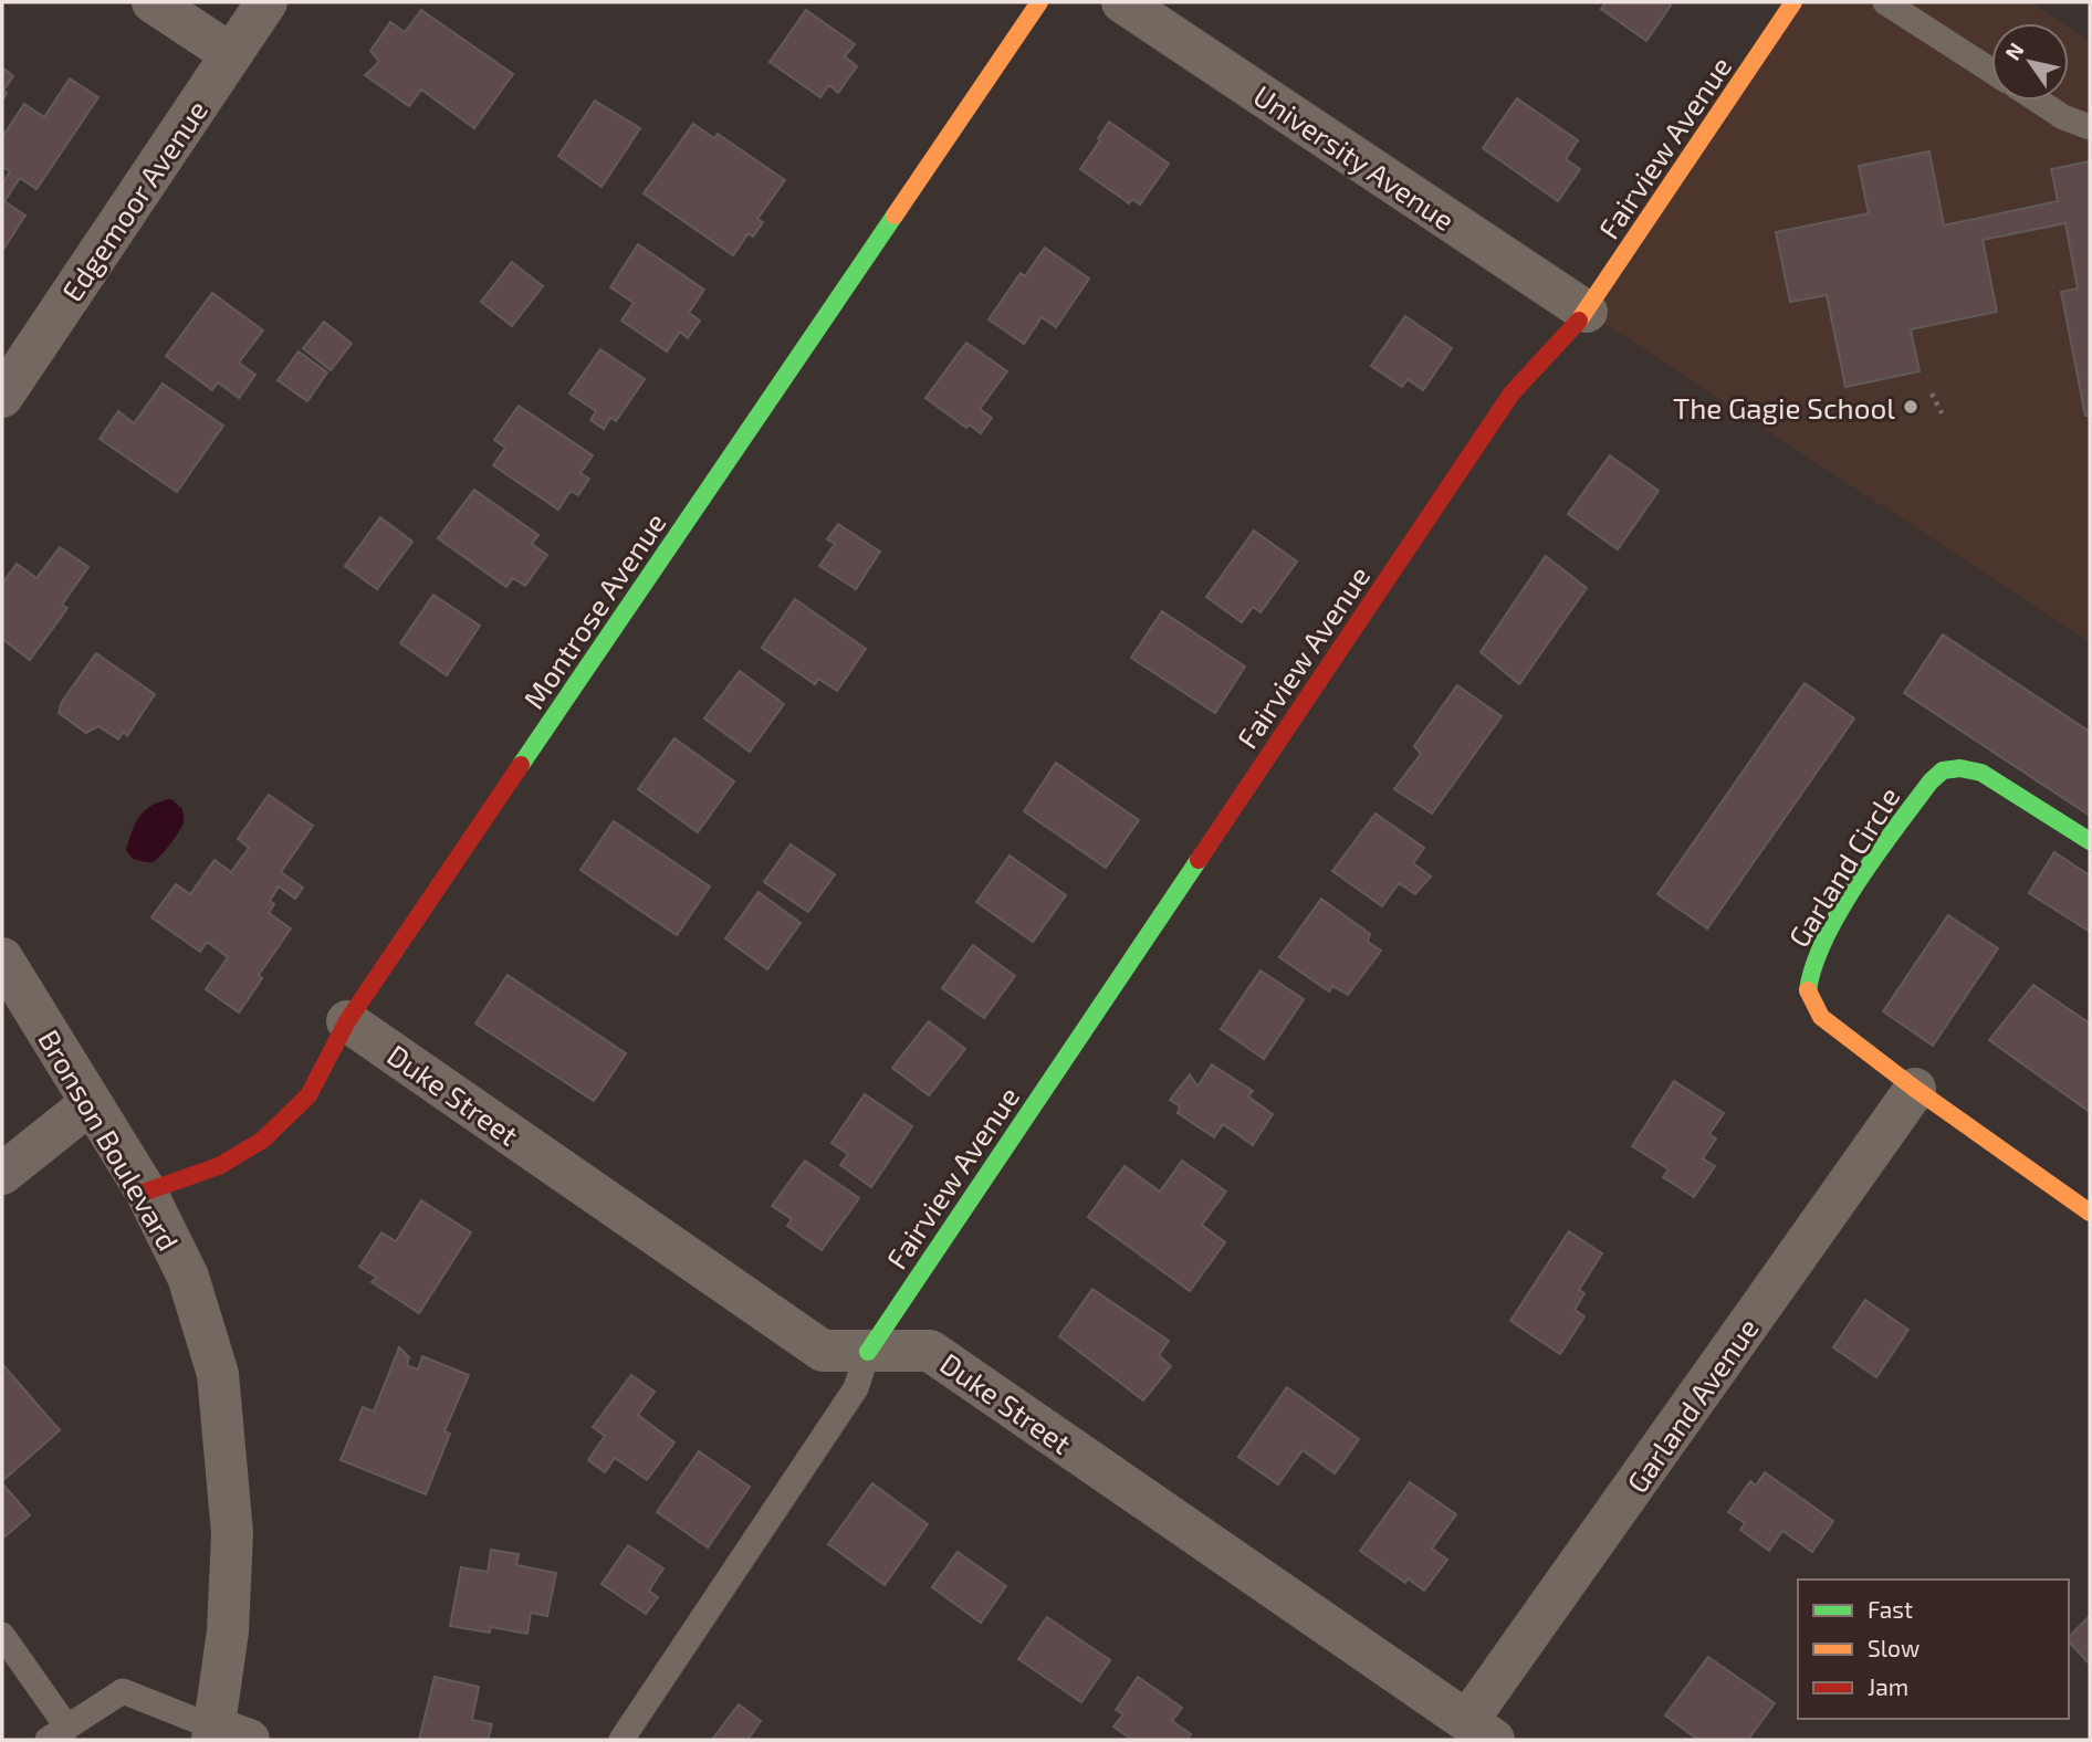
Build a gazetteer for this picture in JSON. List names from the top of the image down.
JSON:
{
  "streets": {
    "street": [
      "Fairview Avenue",
      "University Avenue",
      "Edgemoor Avenue",
      "Montrose Avenue",
      "Garland Circle",
      "Duke Street",
      "Bronson Boulevard",
      "Garland Avenue"
    ]
  },
  "crossings": [
    ["Fairview Avenue", "University Avenue"],
    ["Fairview Avenue", "Duke Street"],
    ["Montrose Avenue", "Duke Street"],
    ["Montrose Avenue", "Bronson Boulevard"],
    ["Garland Circle", "Garland Avenue"],
    ["Duke Street", "Garland Avenue"]
  ],
  "places": ["The Gagie School"],
  "legend": ["Fast", "Slow", "Jam"],
  "north": "top left"
}
